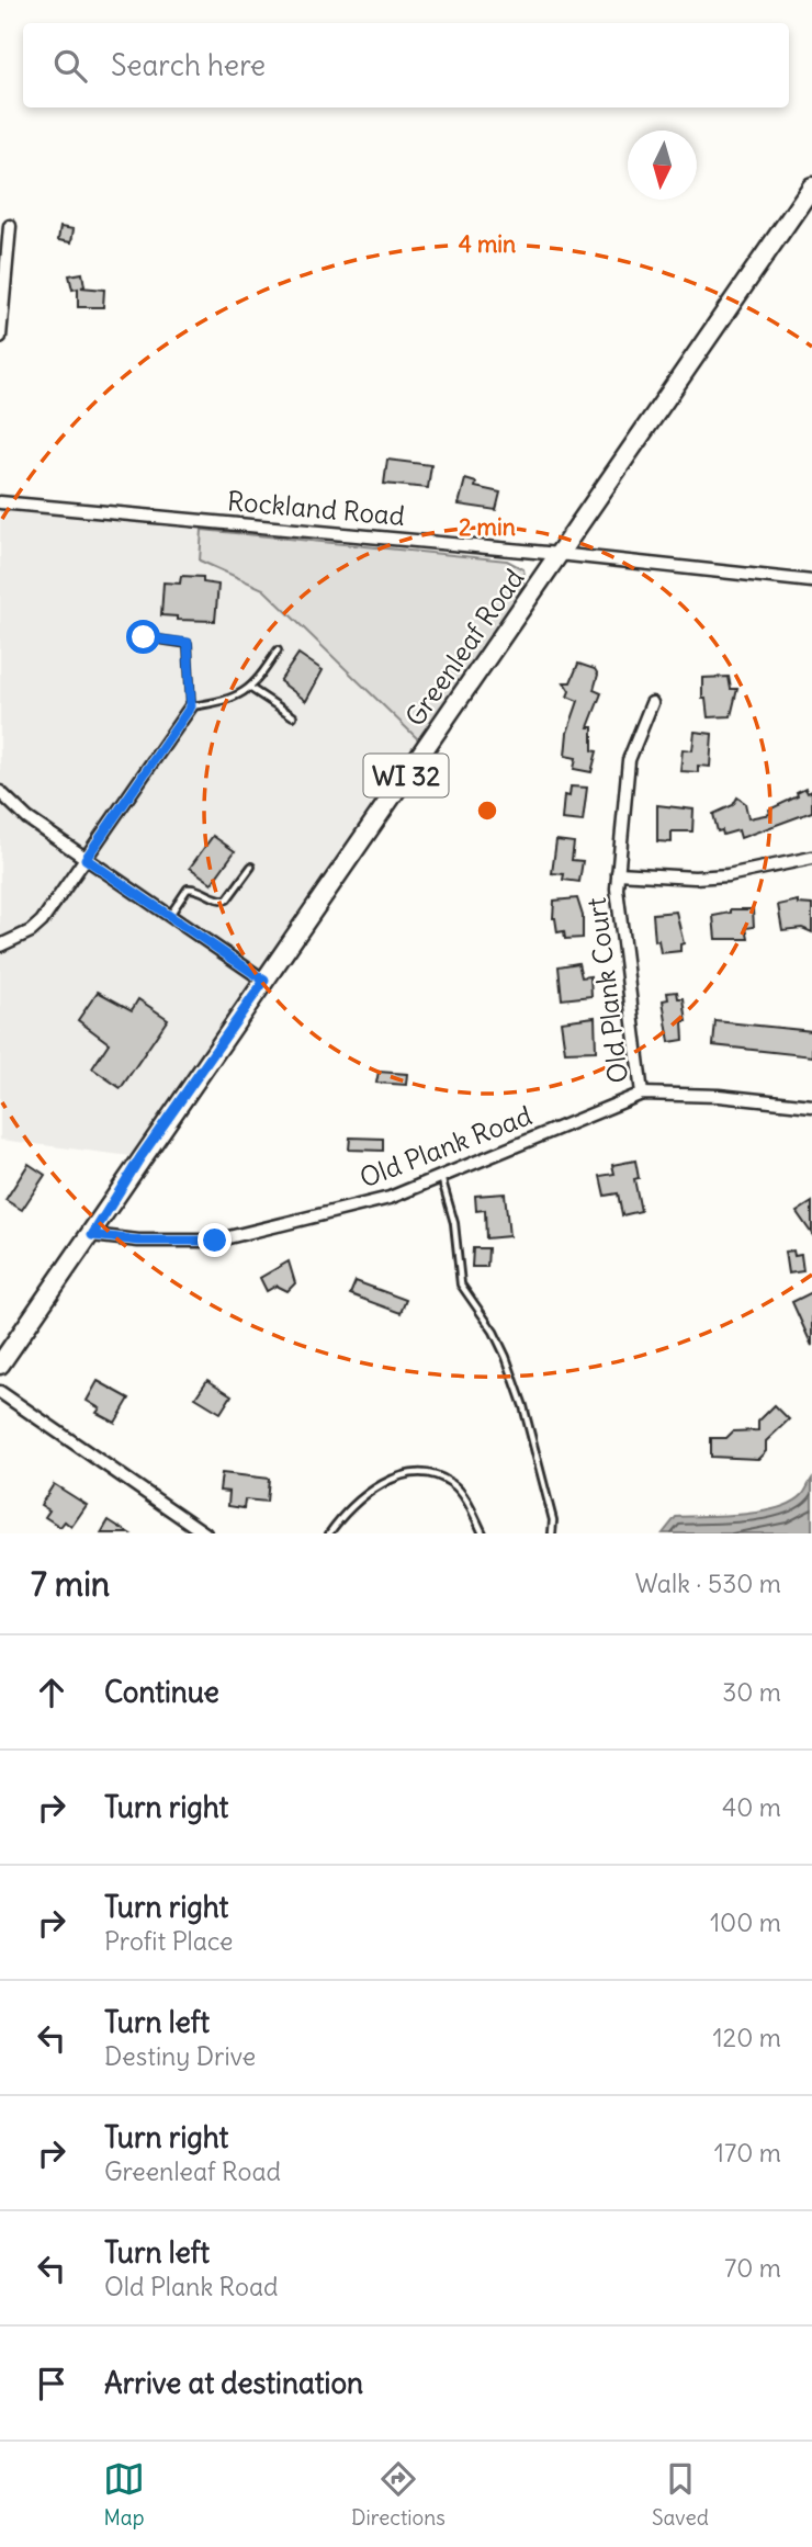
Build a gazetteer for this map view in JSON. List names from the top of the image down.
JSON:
{
  "streets": {
    "main road": ["Greenleaf Road", "WI 32"],
    "street": ["Rockland Road", "Old Plank Court", "Old Plank Road"]
  },
  "crossings": [
    ["Rockland Road", "Greenleaf Road"],
    ["Greenleaf Road", "Old Plank Road"],
    ["Old Plank Court", "Old Plank Road"]
  ],
  "north": "bottom",
  "page": {
    "search": "Search here",
    "heading": ["7 min", "Walk · 530 m"],
    "list": [
      ["Continue", "30 m"],
      ["Turn right", "40 m"],
      ["Turn right", "Profit Place", "100 m"],
      ["Turn left", "Destiny Drive", "120 m"],
      ["Turn right", "Greenleaf Road", "170 m"],
      ["Turn left", "Old Plank Road", "70 m"],
      "Arrive at destination"
    ],
    "nav": ["Map", "Directions", "Saved"]
  },
  "rings": ["4 min", "2 min"]
}
